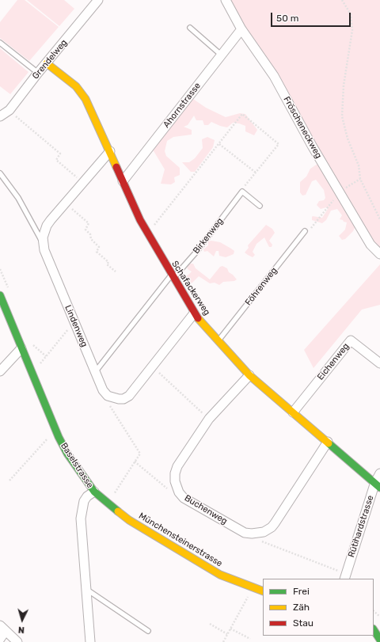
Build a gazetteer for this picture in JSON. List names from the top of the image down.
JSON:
{
  "streets": {
    "street": [
      "Grendelweg",
      "Ahornstrasse",
      "Fröscheneckweg",
      "Schafackerweg",
      "Lindenweg",
      "Eichenweg",
      "Baselstrasse",
      "Buchenweg",
      "Rütihardstrasse",
      "Münchensteinerstrasse"
    ],
    "lane": ["Birkenweg", "Föhrenweg"]
  },
  "crossings": [
    ["Grendelweg", "Schafackerweg"],
    ["Ahornstrasse", "Fröscheneckweg"],
    ["Ahornstrasse", "Schafackerweg"],
    ["Birkenweg", "Schafackerweg"],
    ["Birkenweg", "Lindenweg"],
    ["Föhrenweg", "Schafackerweg"],
    ["Schafackerweg", "Lindenweg"],
    ["Schafackerweg", "Eichenweg"],
    ["Schafackerweg", "Buchenweg"],
    ["Schafackerweg", "Rütihardstrasse"],
    ["Baselstrasse", "Münchensteinerstrasse"]
  ],
  "legend": ["Frei", "Zäh", "Stau"],
  "scale_bar": "50 m",
  "north": "bottom"
}
